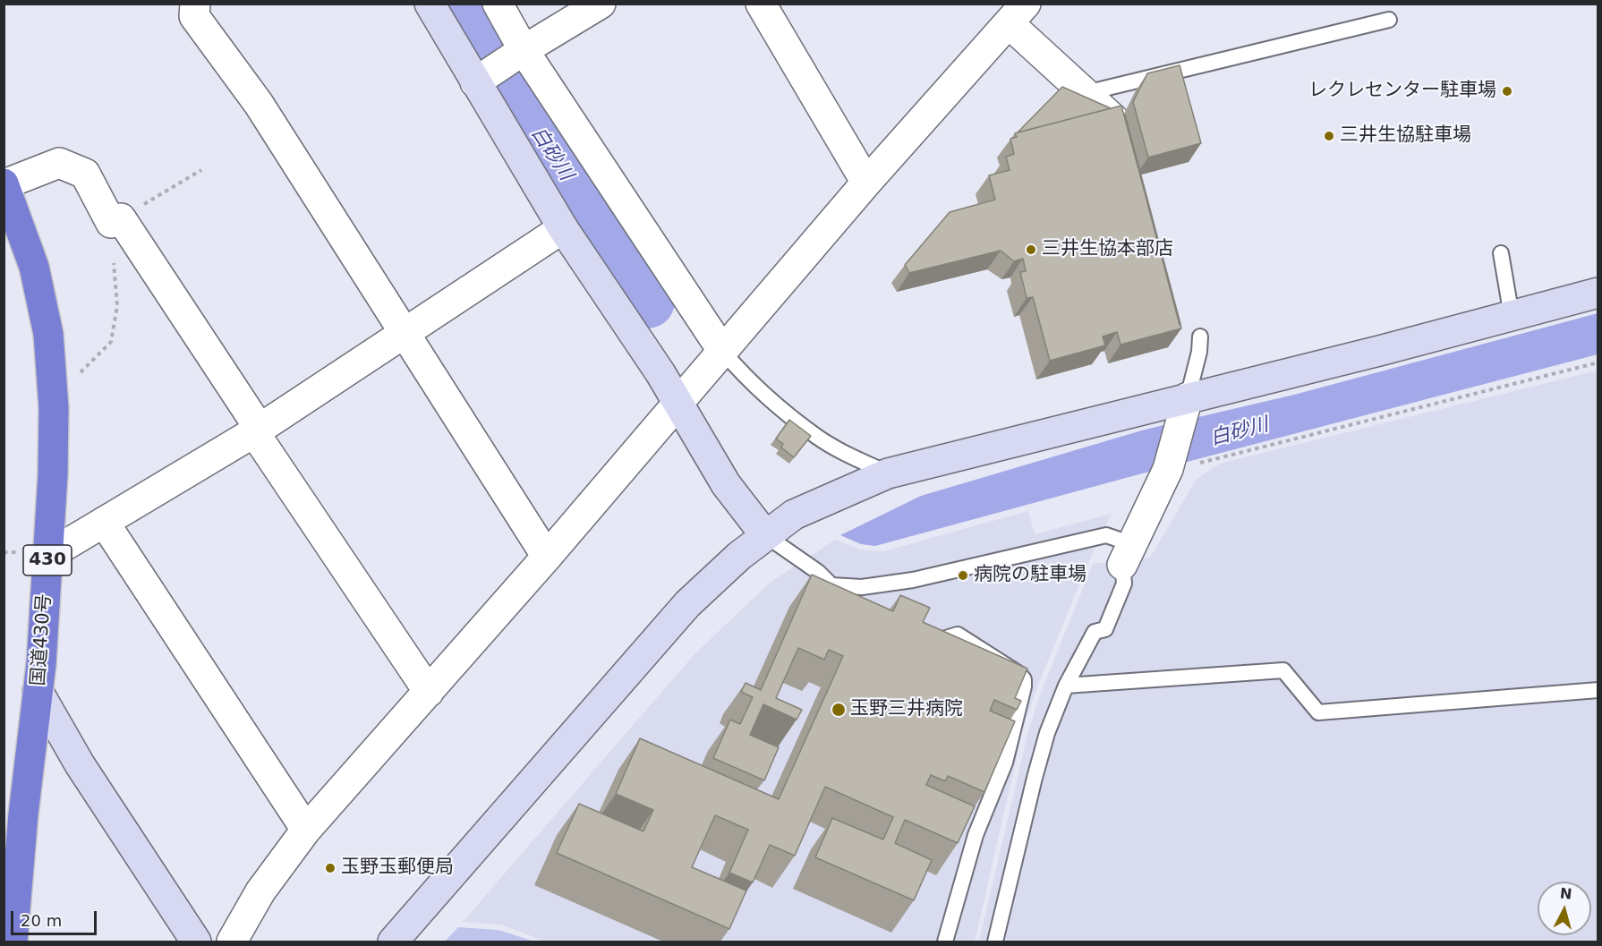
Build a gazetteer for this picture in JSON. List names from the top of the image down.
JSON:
{
  "streets": {
    "highway": ["430", "国道430号"]
  },
  "water": ["白砂川"],
  "places": [
    "レクレセンター駐車場",
    "三井生協駐車場",
    "三井生協本部店",
    "病院の駐車場",
    "玉野三井病院",
    "玉野玉郵便局"
  ],
  "scale_bar": "20 m",
  "north": "top"
}
